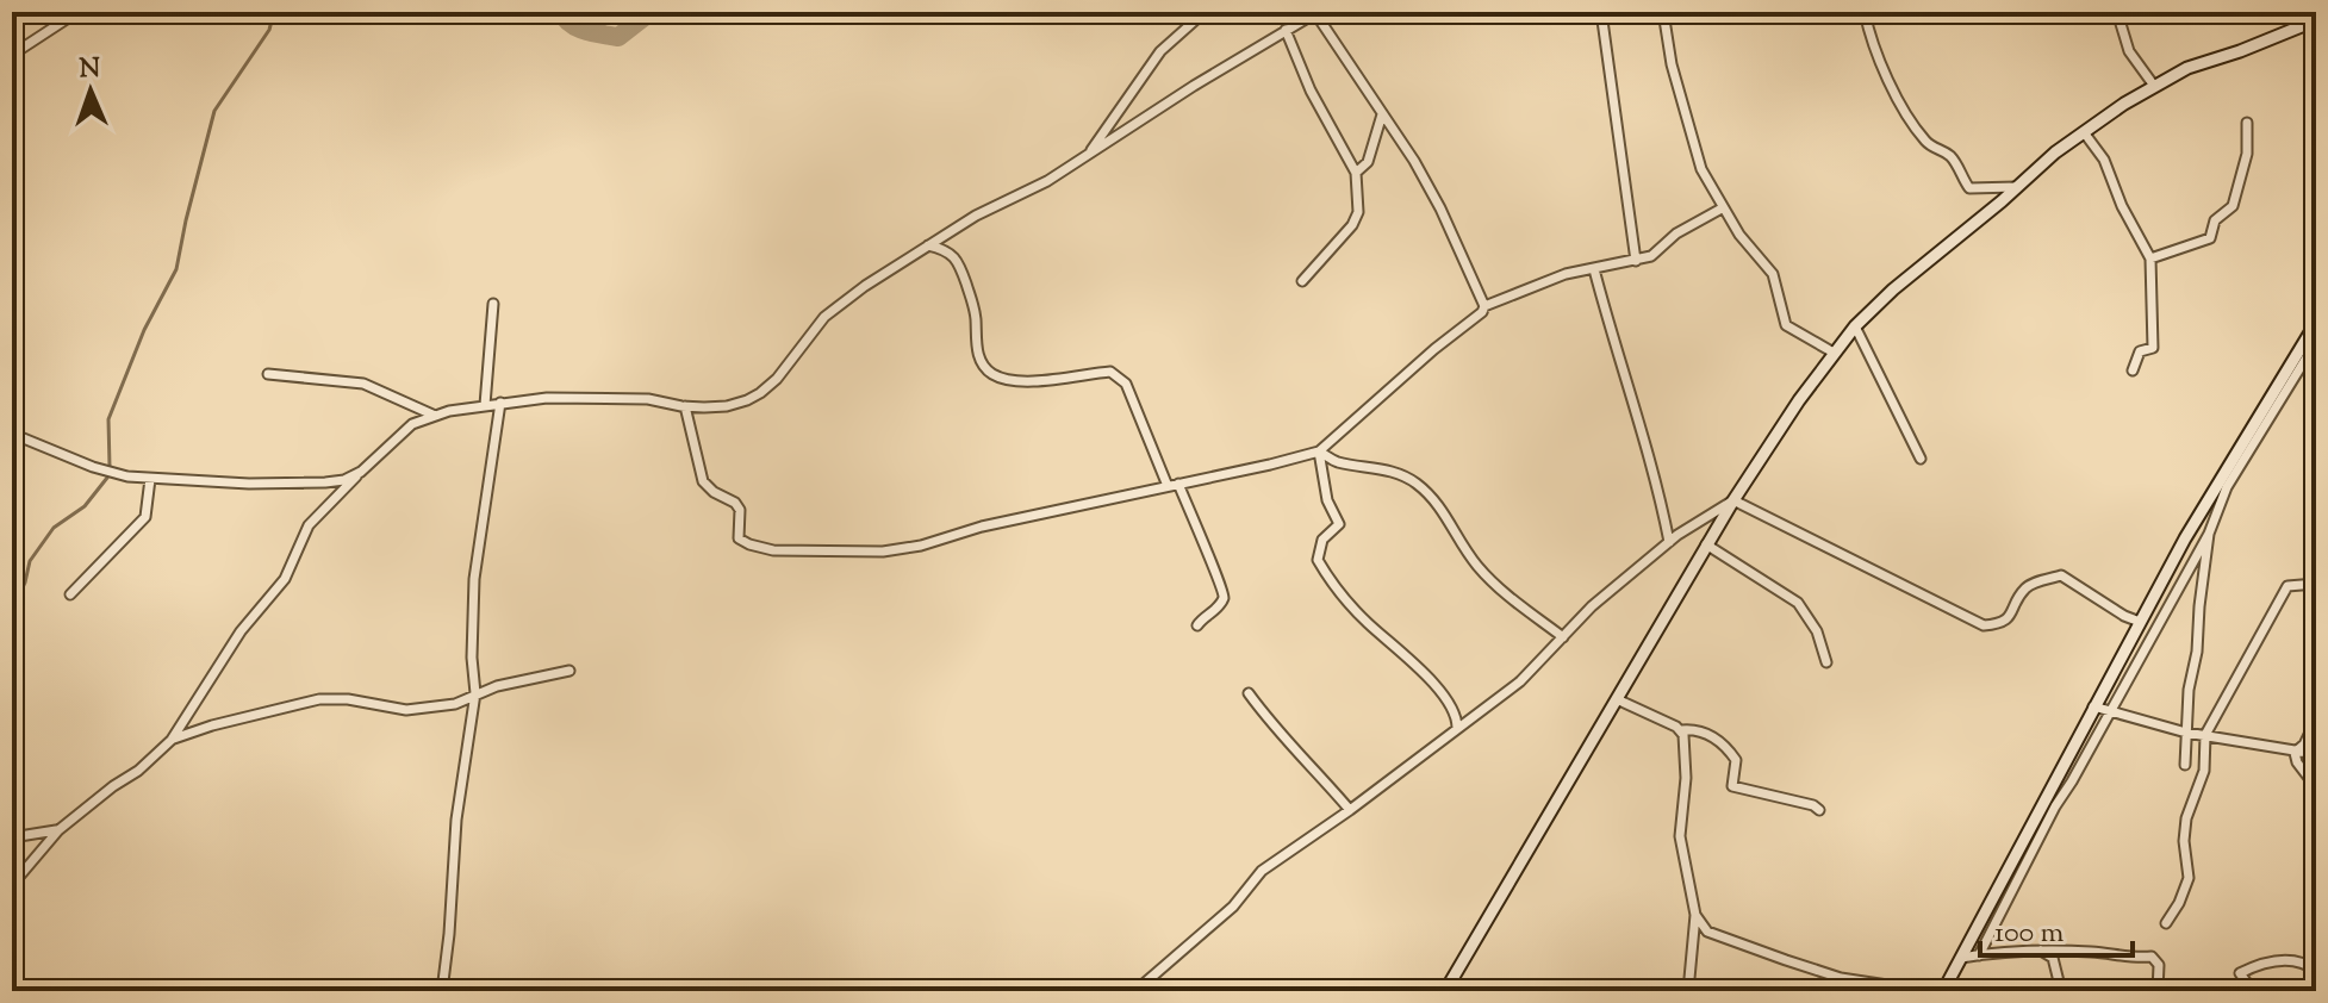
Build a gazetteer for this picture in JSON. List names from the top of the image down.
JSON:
{
  "scale_bar": "100 m",
  "north": "top"
}
